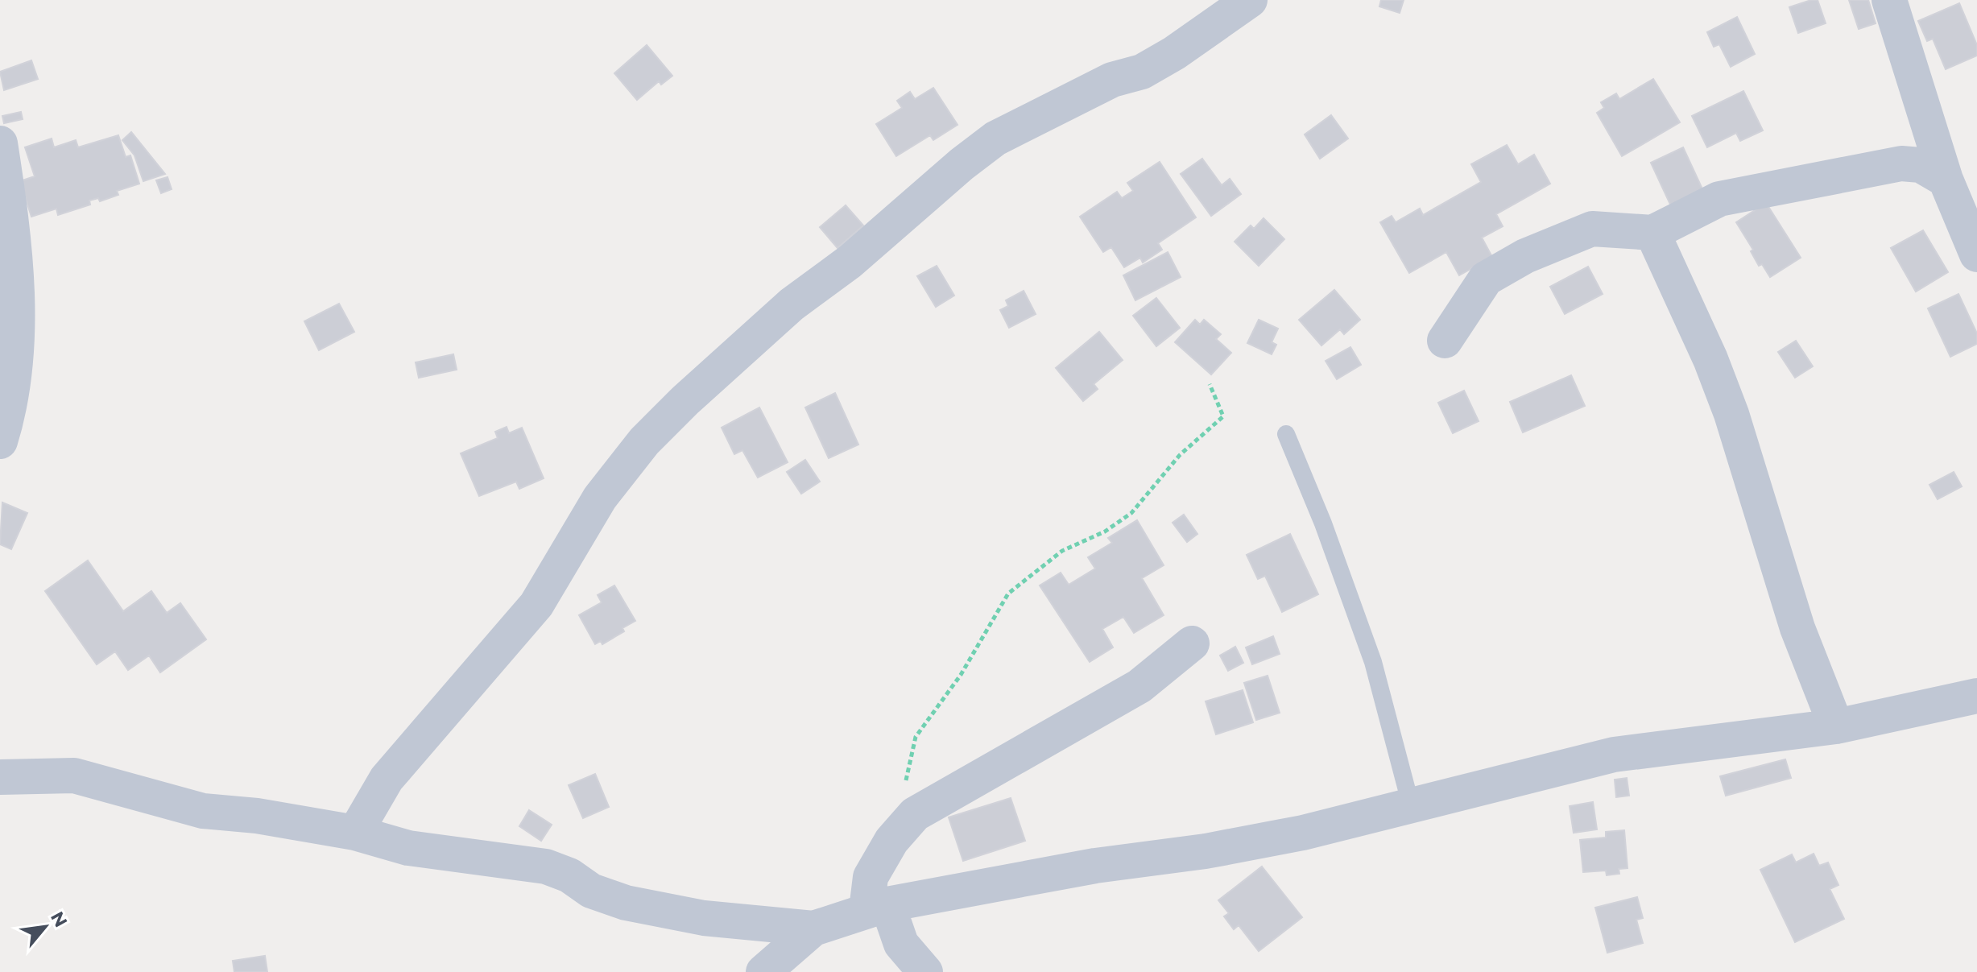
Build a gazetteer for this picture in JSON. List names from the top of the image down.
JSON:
{
  "north": "top right"
}
